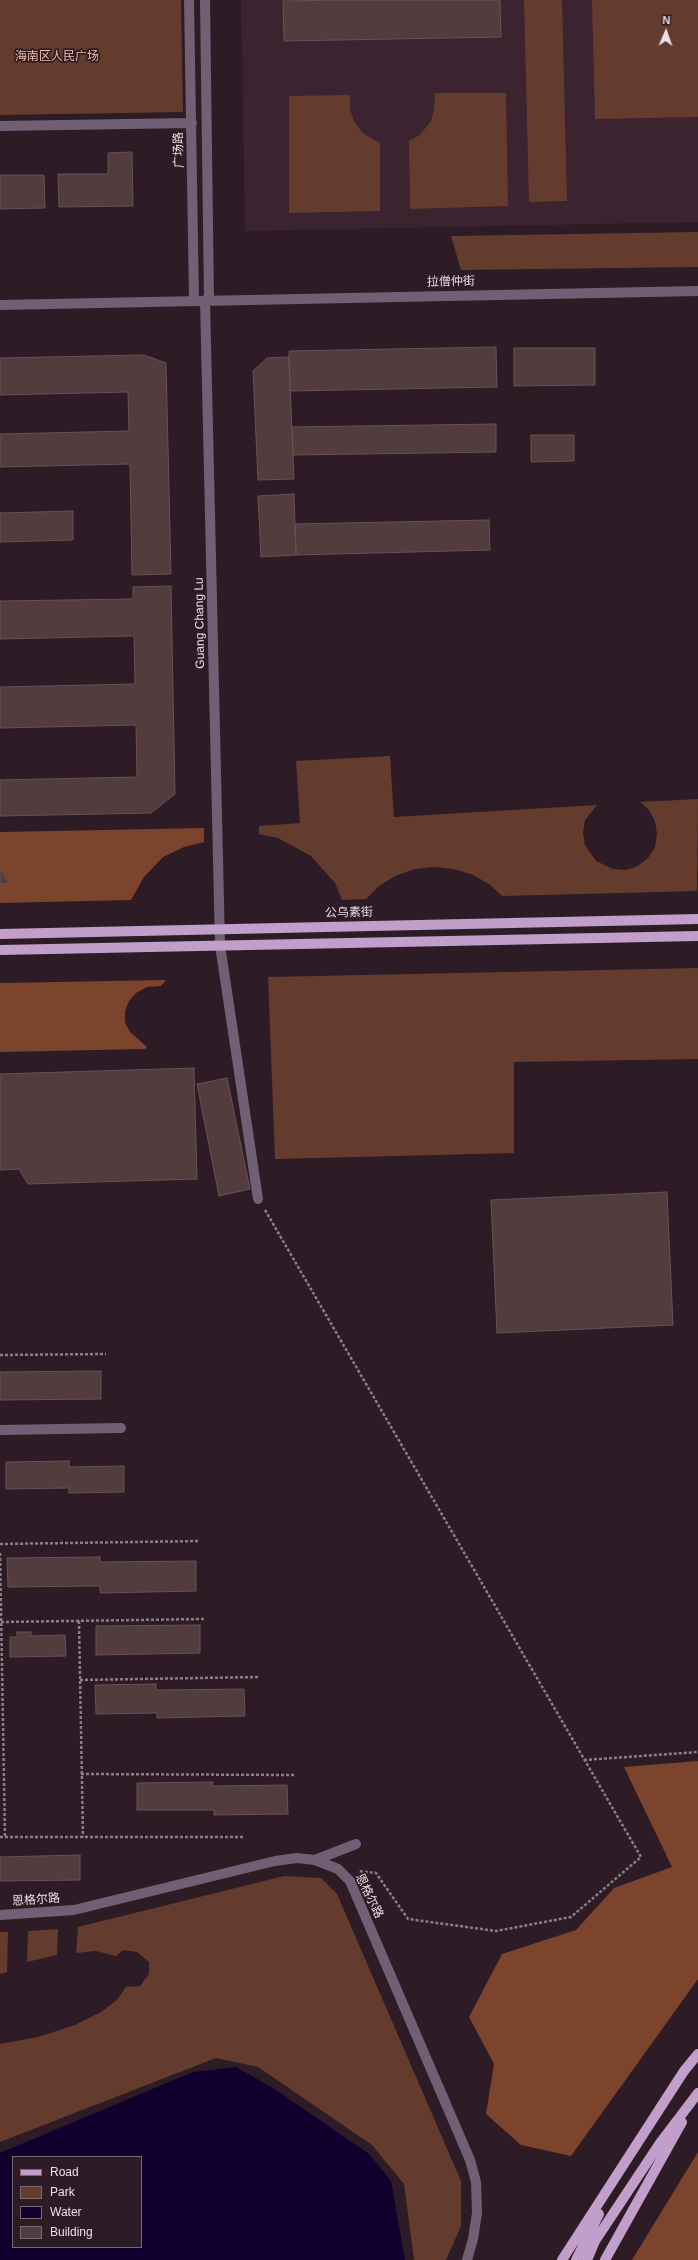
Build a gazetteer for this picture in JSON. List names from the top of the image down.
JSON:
{
  "streets": {
    "main road": ["公乌素街"],
    "street": [
      "广场路",
      "拉僧仲街",
      "Guang Chang Lu",
      "恩格尔路"
    ]
  },
  "crossings": [
    ["广场路", "拉僧仲街"],
    ["拉僧仲街", "Guang Chang Lu"],
    ["Guang Chang Lu", "公乌素街"]
  ],
  "parks": ["海南区人民广场"],
  "legend": [
    "Road",
    "Park",
    "Water",
    "Building"
  ],
  "north": "top"
}
